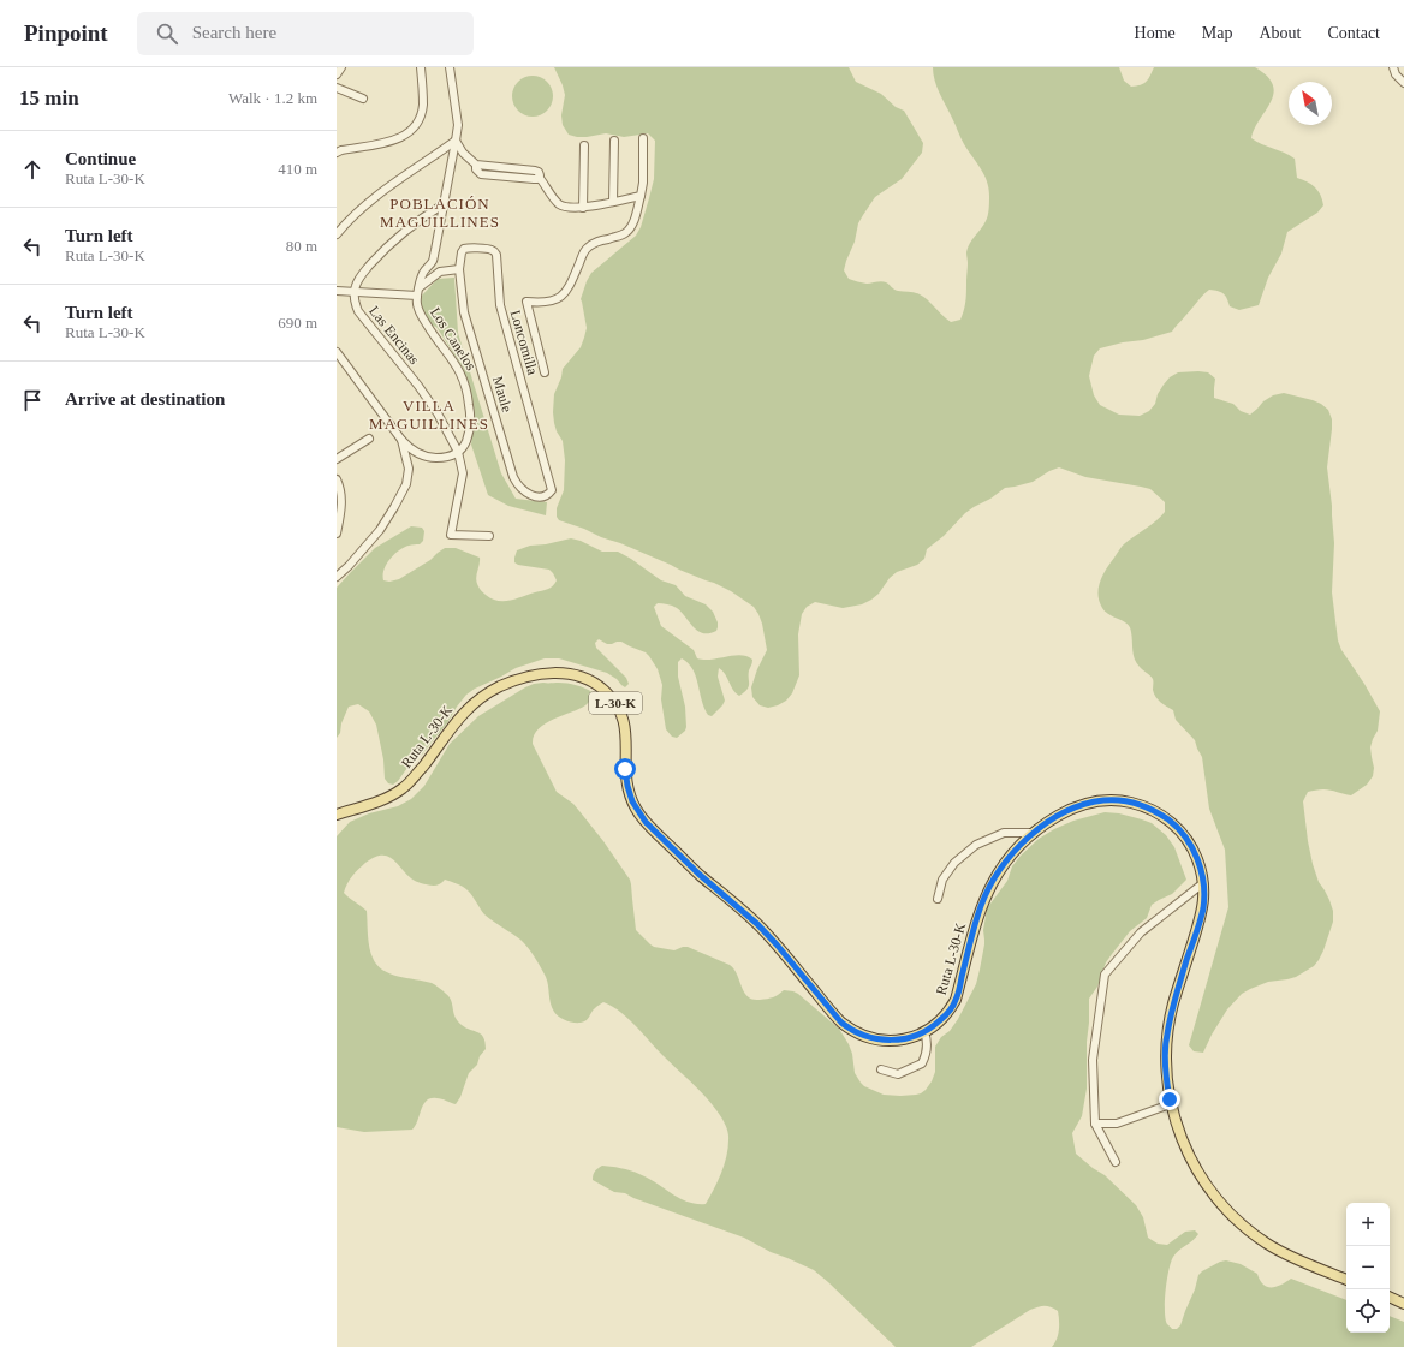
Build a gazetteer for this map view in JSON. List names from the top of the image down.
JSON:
{
  "streets": {
    "main road": ["L-30-K", "Ruta L-30-K"],
    "street": [
      "Las Encinas",
      "Los Canelos",
      "Loncomilla",
      "Maule"
    ]
  },
  "crossings": [
    ["Las Encinas", "Los Canelos"],
    ["Loncomilla", "Maule"]
  ],
  "districts": ["POBLACIÓN MAGUILLINES", "VILLA MAGUILLINES"],
  "north": "top left",
  "page": {
    "header": "Pinpoint",
    "search": "Search here",
    "nav": [
      "Home",
      "Map",
      "About",
      "Contact"
    ],
    "heading": ["15 min", "Walk · 1.2 km"],
    "list": [
      ["Continue", "Ruta L-30-K", "410 m"],
      ["Turn left", "Ruta L-30-K", "80 m"],
      ["Turn left", "Ruta L-30-K", "690 m"],
      "Arrive at destination"
    ],
    "map_buttons": ["+", "−"]
  }
}
